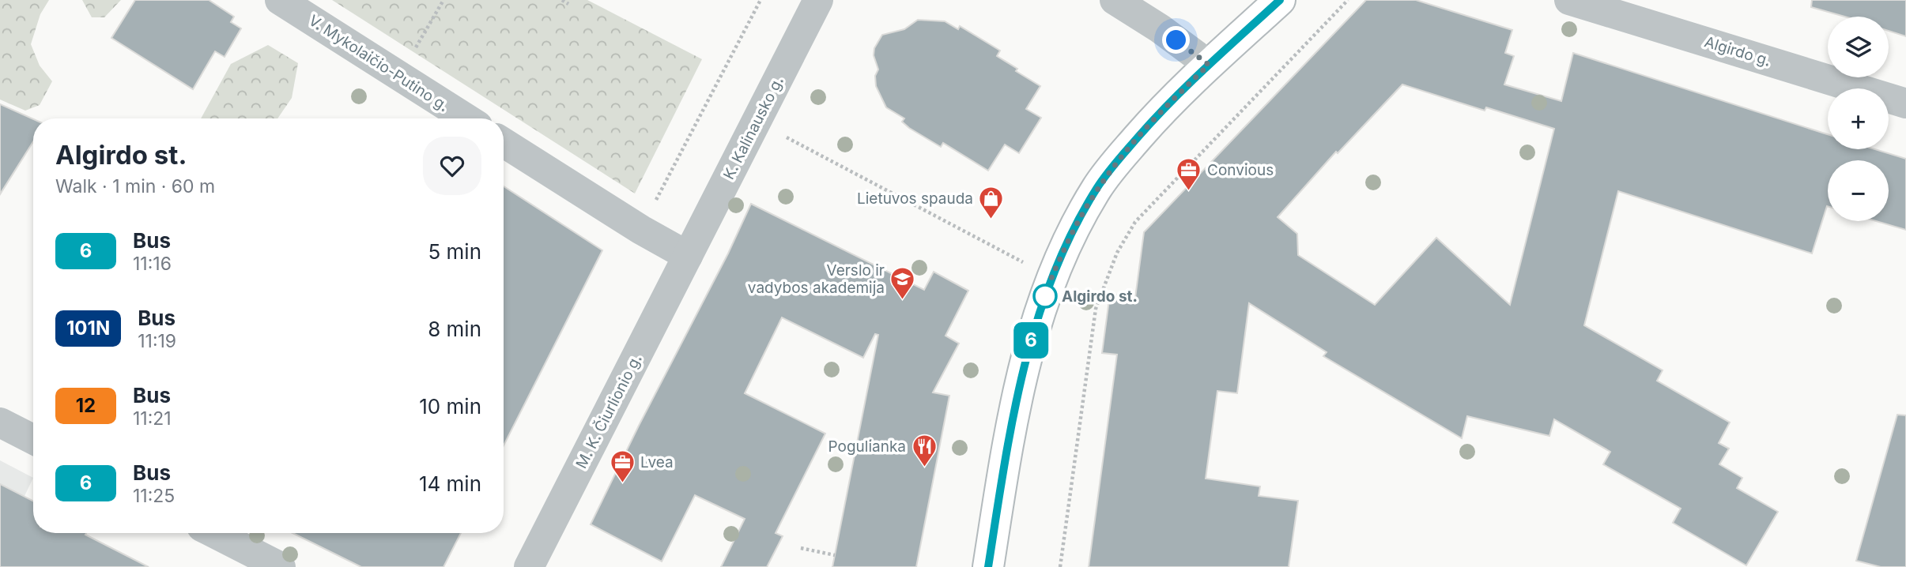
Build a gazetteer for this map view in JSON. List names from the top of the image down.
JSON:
{
  "streets": {
    "street": [
      "Algirdo g.",
      "V. Mykolaičio-Putino g.",
      "K. Kalinausko g.",
      "M. K. Čiurlionio g."
    ]
  },
  "crossings": [
    ["K. Kalinausko g.", "M. K. Čiurlionio g."]
  ],
  "places": {
    "office": ["Convious", "Lvea"],
    "shop": ["Lietuvos spauda"],
    "other": ["Algirdo st."],
    "school or university": ["Verslo ir vadybos akademija"],
    "restaurant": ["Pogulianka"]
  },
  "lines": ["bus line 6"],
  "page": {
    "on_map": "6",
    "map_buttons": ["+", "−"],
    "heading": ["Algirdo st.", "Walk · 1 min · 60 m"],
    "list": [
      {
        "mark": "6",
        "name": "Bus",
        "note": "11:16",
        "value": "5 min"
      },
      {
        "mark": "101N",
        "name": "Bus",
        "note": "11:19",
        "value": "8 min"
      },
      {
        "mark": "12",
        "name": "Bus",
        "note": "11:21",
        "value": "10 min"
      },
      {
        "mark": "6",
        "name": "Bus",
        "note": "11:25",
        "value": "14 min"
      }
    ]
  }
}
